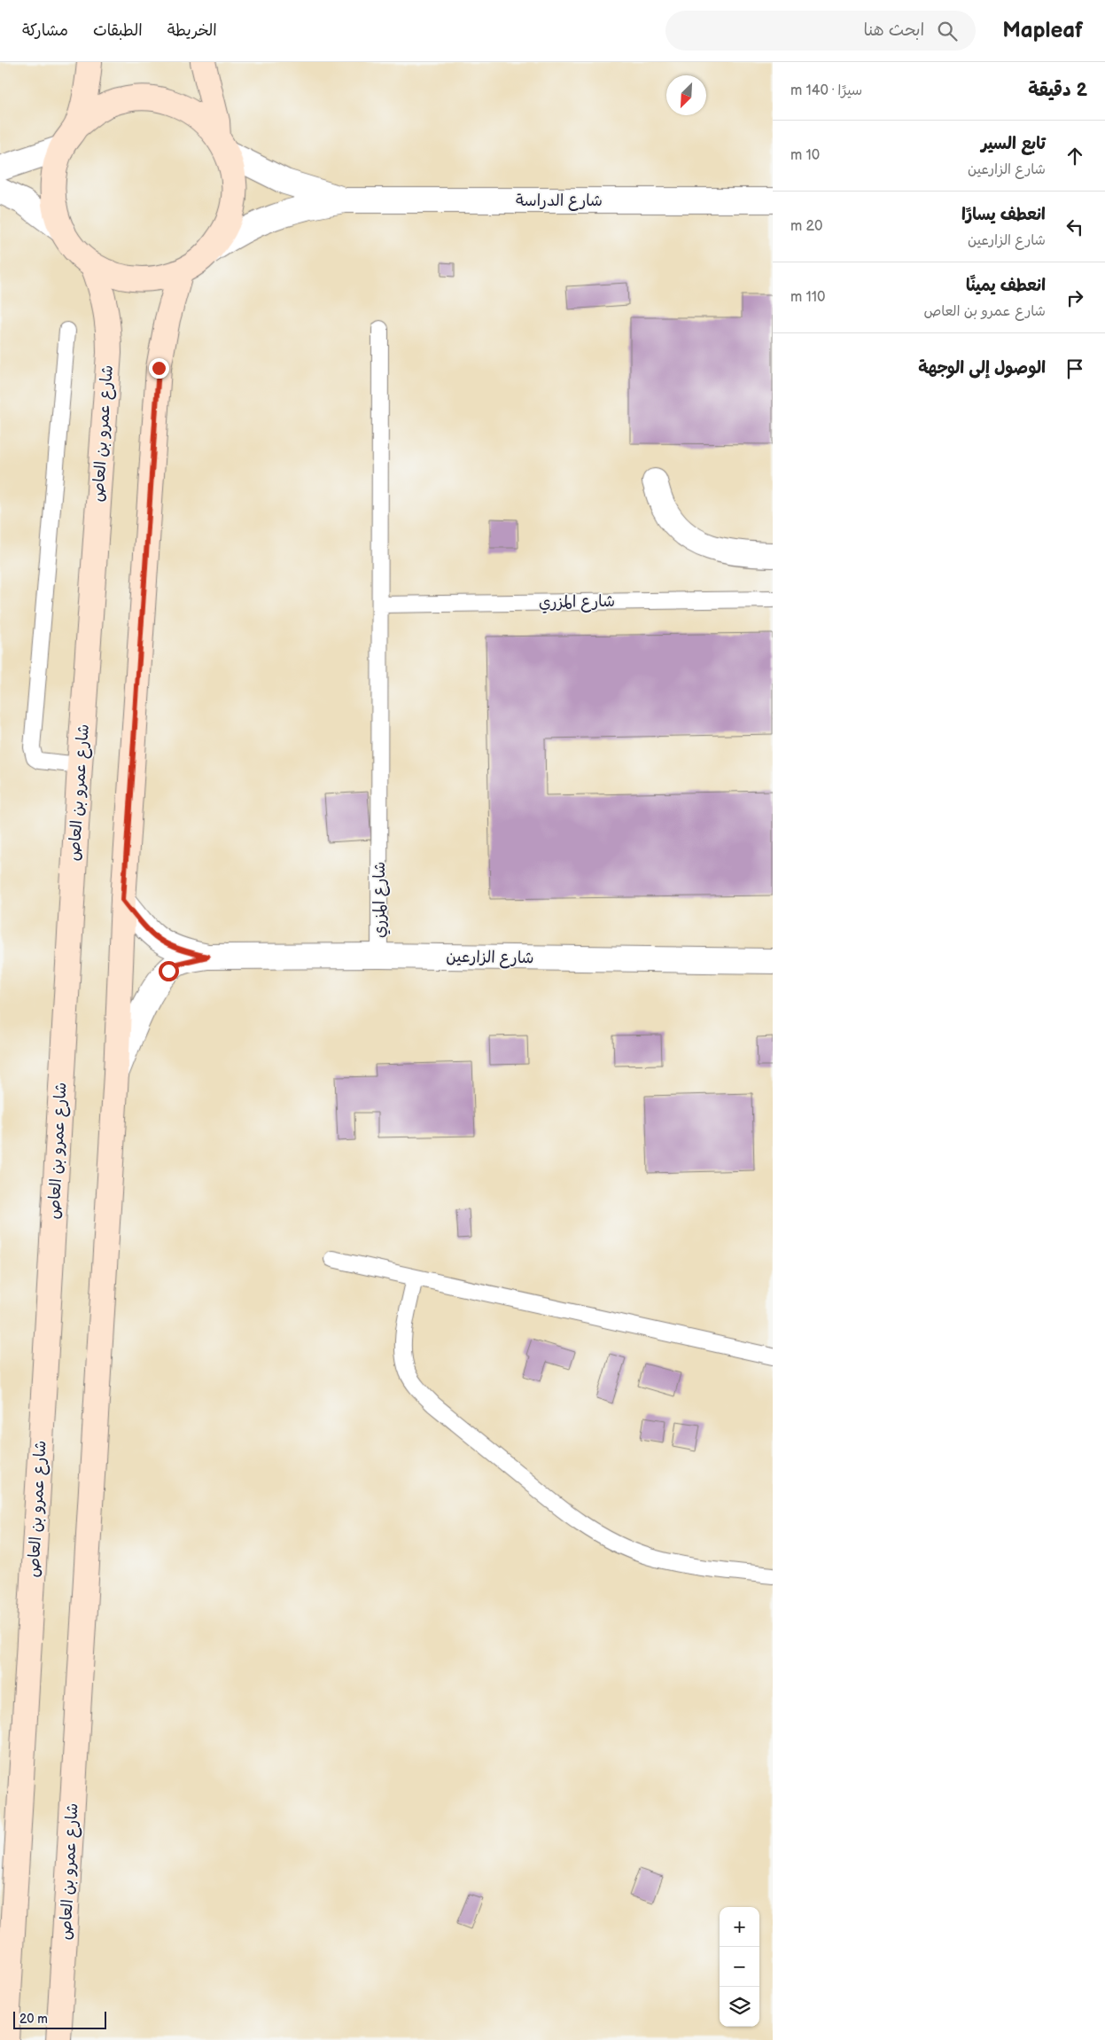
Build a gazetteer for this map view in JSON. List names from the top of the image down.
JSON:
{
  "streets": {
    "main road": ["شارع عمرو بن العاص"],
    "street": ["شارع الدراسة", "شارع الزارعين"],
    "lane": ["شارع المزري"]
  },
  "crossings": [
    ["شارع عمرو بن العاص", "شارع الزارعين"],
    ["شارع المزري", "شارع الزارعين"]
  ],
  "scale_bar": "20 m",
  "north": "bottom left",
  "page": {
    "header": "Mapleaf",
    "search": "ابحث هنا",
    "nav": ["الخريطة", "الطبقات", "مشاركة"],
    "heading": ["2 دقيقة", "سيرًا · 140 m"],
    "list": [
      ["تابع السير", "شارع الزارعين", "10 m"],
      ["انعطف يسارًا", "شارع الزارعين", "20 m"],
      ["انعطف يمينًا", "شارع عمرو بن العاص", "110 m"],
      "الوصول إلى الوجهة"
    ],
    "map_buttons": ["+", "−"],
    "scale": "20 m"
  }
}
